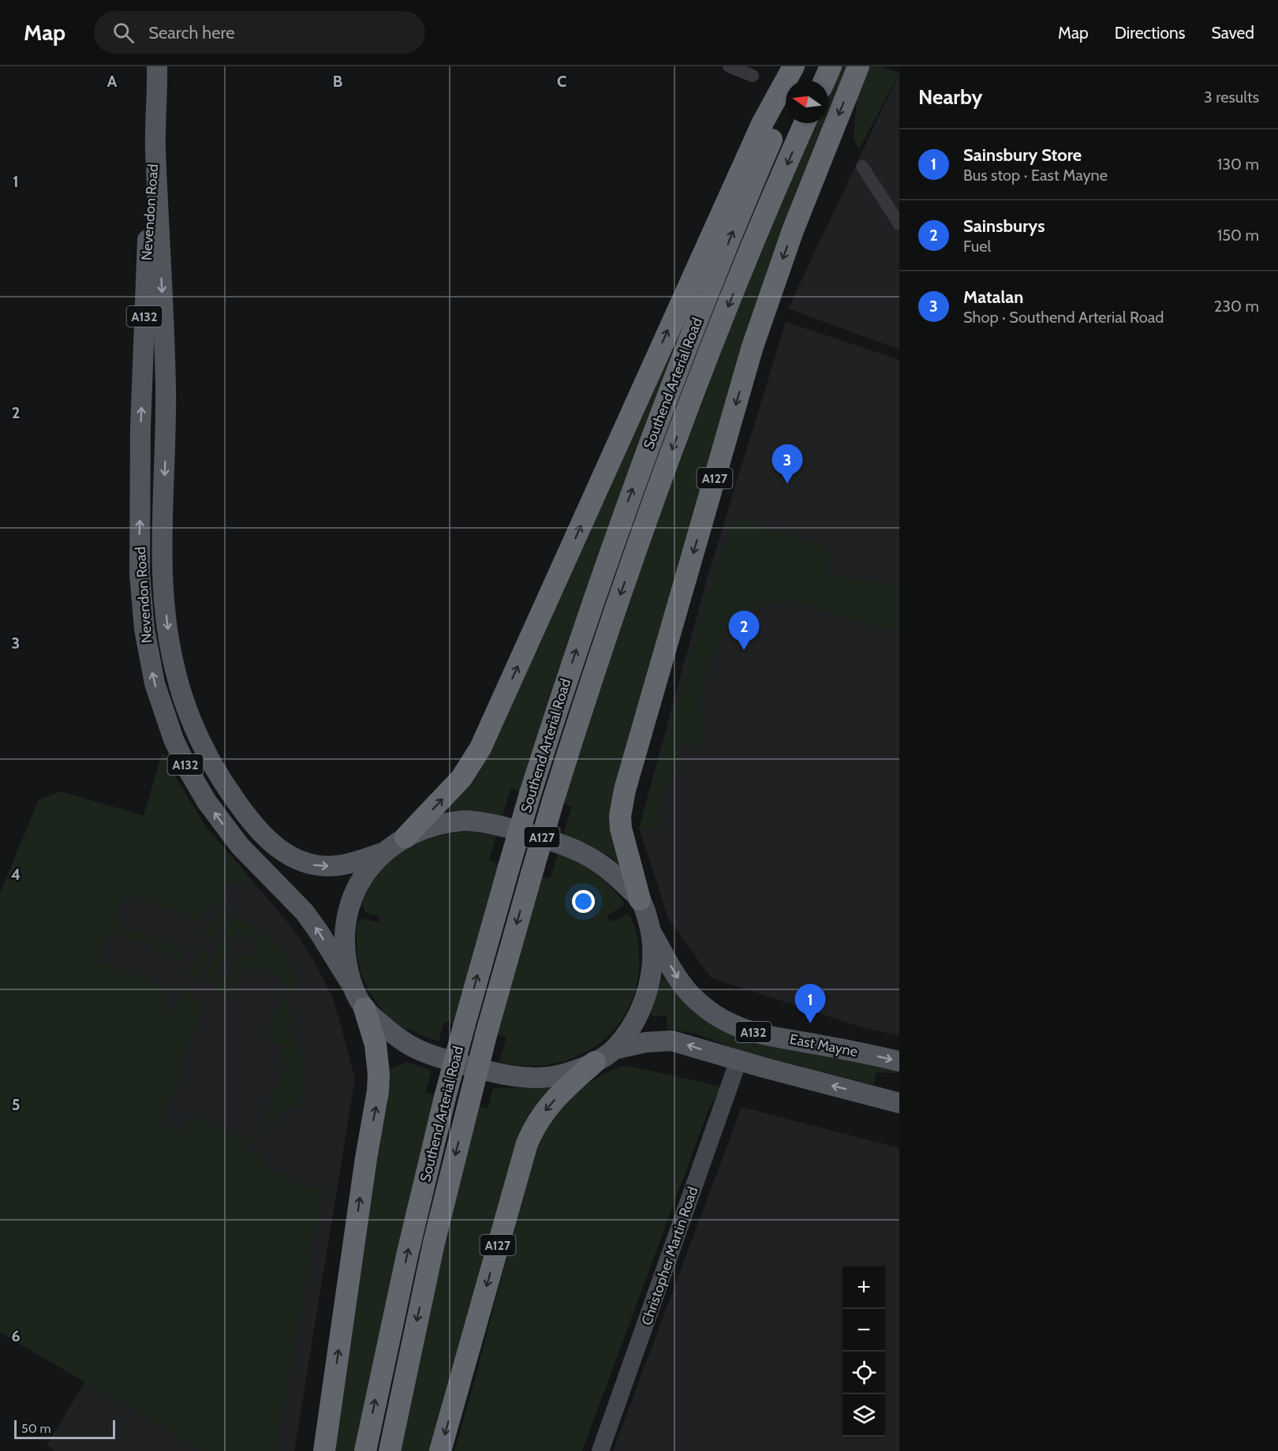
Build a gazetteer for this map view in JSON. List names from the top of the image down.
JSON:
{
  "streets": {
    "highway": ["Southend Arterial Road", "A127"],
    "main road": ["Nevendon Road", "A132", "East Mayne"],
    "street": ["Christopher Martin Road"]
  },
  "crossings": [
    ["Nevendon Road", "A132"],
    ["A132", "A127"],
    ["A132", "East Mayne"],
    ["A132", "Christopher Martin Road"]
  ],
  "scale_bar": "50 m",
  "north": "left",
  "page": {
    "header": "Map",
    "search": "Search here",
    "nav": ["Map", "Directions", "Saved"],
    "heading": ["Nearby", "3 results"],
    "list": [
      {
        "mark": "1",
        "name": "Sainsbury Store",
        "note": "Bus stop · East Mayne",
        "value": "130 m"
      },
      {
        "mark": "2",
        "name": "Sainsburys",
        "note": "Fuel",
        "value": "150 m"
      },
      {
        "mark": "3",
        "name": "Matalan",
        "note": "Shop · Southend Arterial Road",
        "value": "230 m"
      }
    ],
    "pins": ["3", "2", "1"],
    "map_buttons": ["+", "−"],
    "scale": "50 m"
  },
  "grid": {
    "columns": ["A", "B", "C"],
    "rows": [
      "1",
      "2",
      "3",
      "4",
      "5",
      "6"
    ]
  }
}
